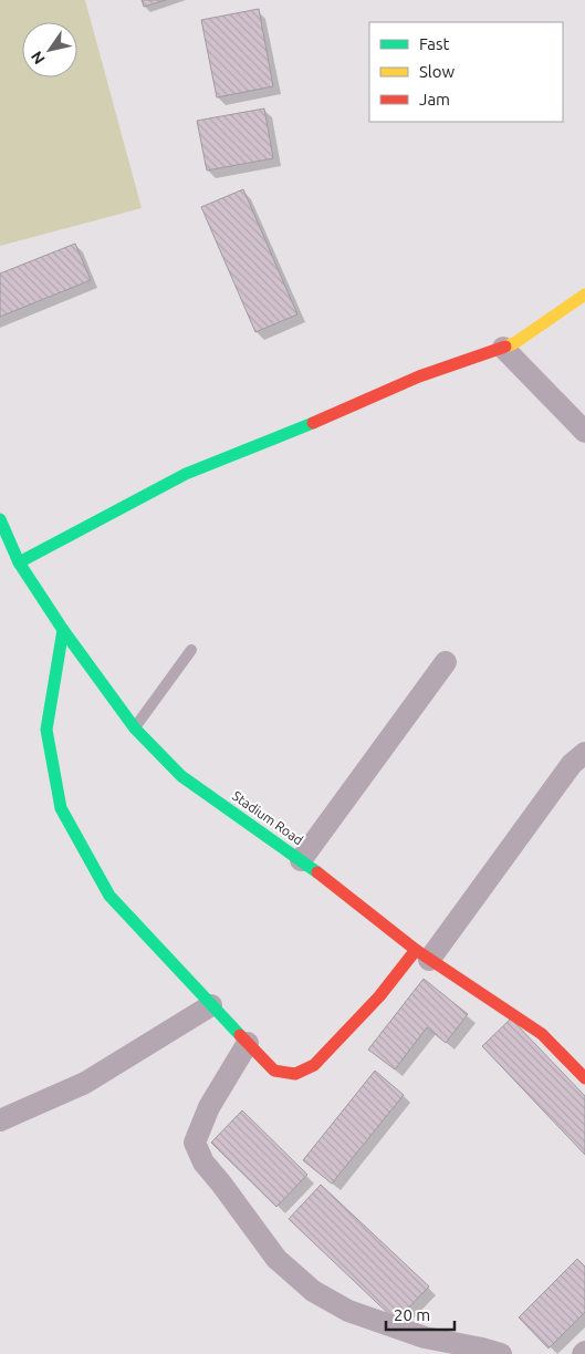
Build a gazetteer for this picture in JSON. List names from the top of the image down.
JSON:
{
  "streets": {
    "street": ["Stadium Road"]
  },
  "legend": ["Fast", "Slow", "Jam"],
  "scale_bar": "20 m",
  "north": "bottom left"
}
